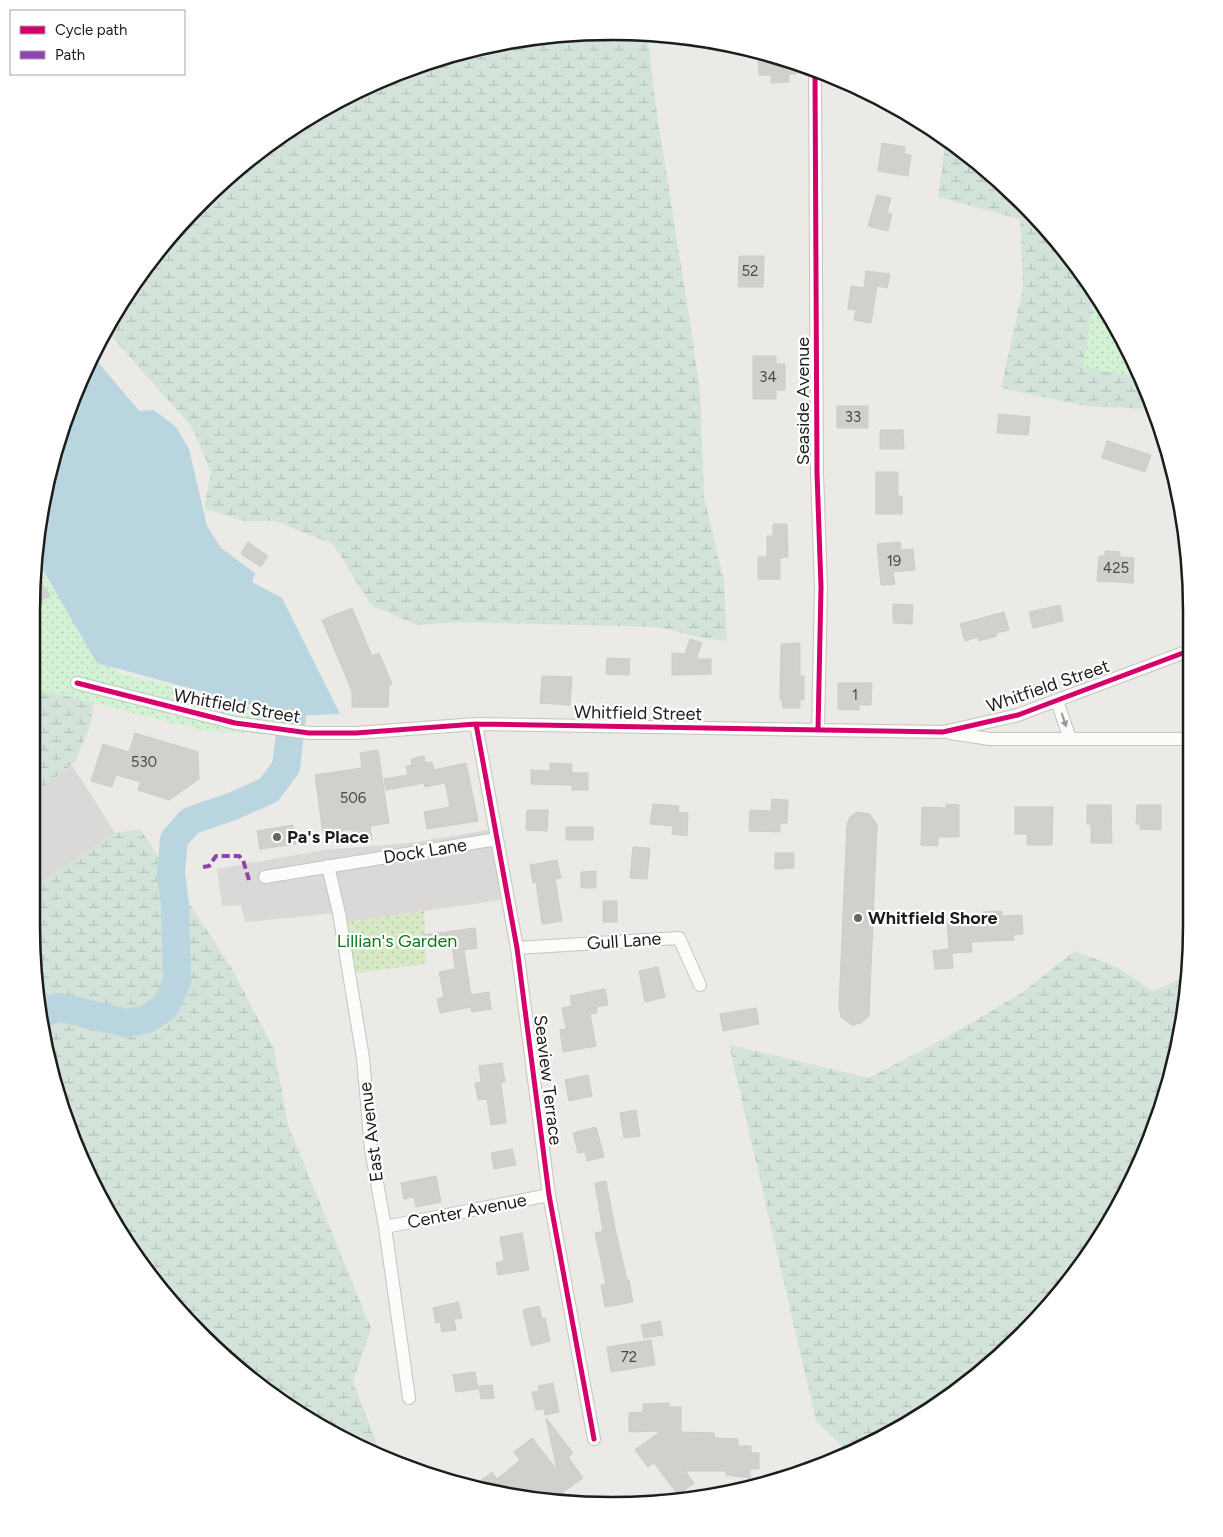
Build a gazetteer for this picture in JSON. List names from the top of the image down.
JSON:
{
  "streets": {
    "street": [
      "Seaside Avenue",
      "Whitfield Street",
      "Dock Lane",
      "Gull Lane",
      "Seaview Terrace",
      "East Avenue",
      "Center Avenue"
    ]
  },
  "crossings": [
    ["Seaside Avenue", "Whitfield Street"],
    ["Whitfield Street", "Seaview Terrace"],
    ["Dock Lane", "Seaview Terrace"],
    ["Dock Lane", "East Avenue"],
    ["Gull Lane", "Seaview Terrace"],
    ["Seaview Terrace", "Center Avenue"],
    ["East Avenue", "Center Avenue"]
  ],
  "parks": ["Lillian's Garden"],
  "places": ["Pa's Place", "Whitfield Shore"],
  "house_numbers": [
    "52",
    "34",
    "33",
    "19",
    "425",
    "1",
    "530",
    "506",
    "72"
  ],
  "legend": ["Cycle path", "Path"]
}
